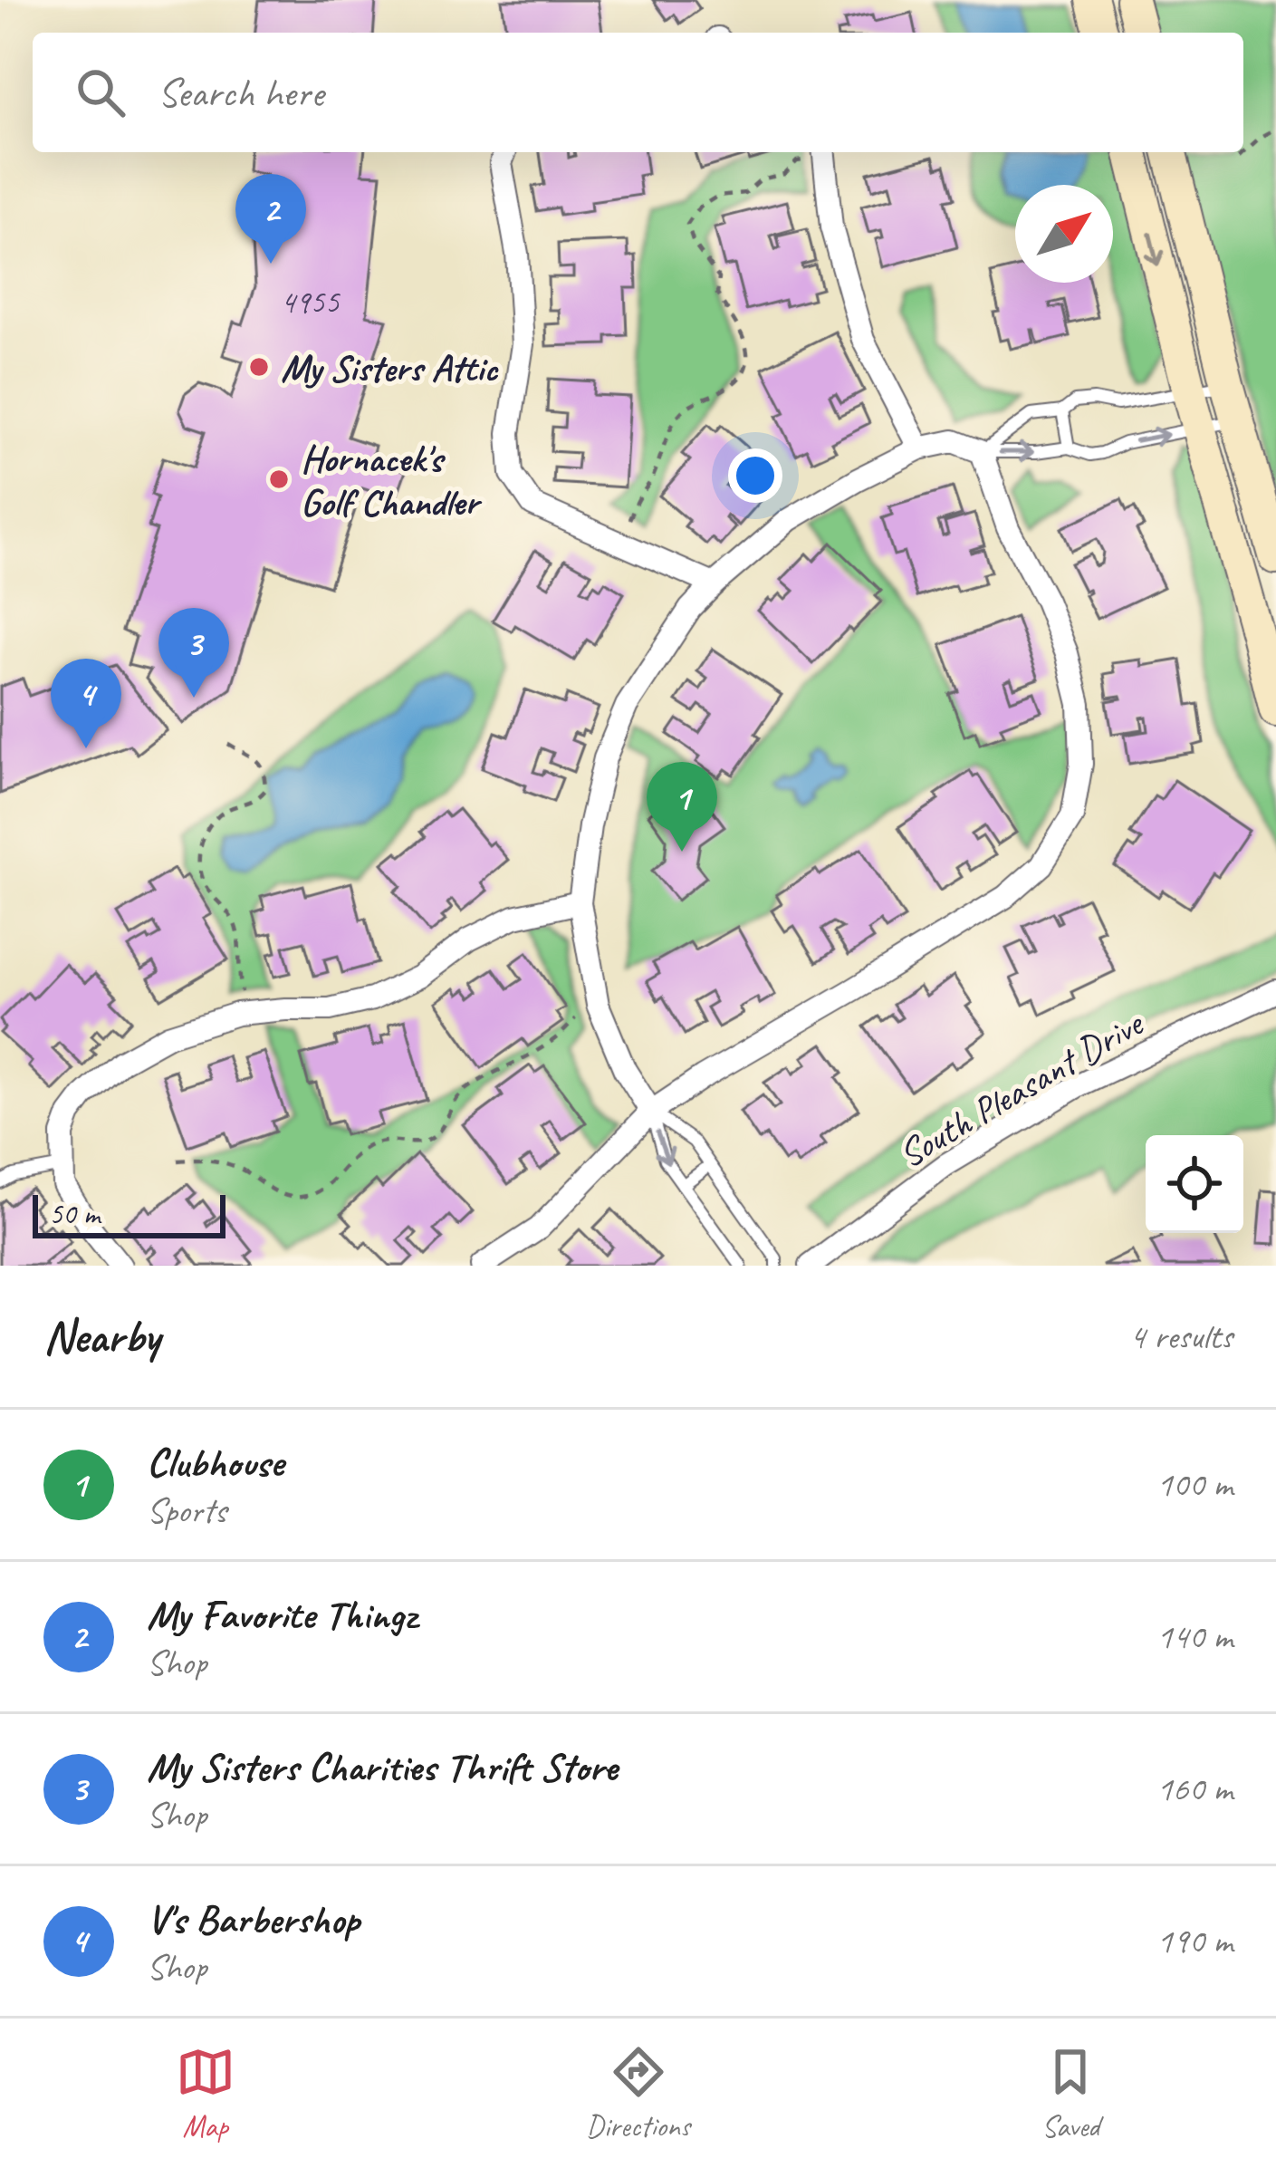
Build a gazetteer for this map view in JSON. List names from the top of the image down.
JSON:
{
  "streets": {
    "street": ["South Pleasant Drive"]
  },
  "places": ["My Sisters Attic", "Hornacek's Golf Chandler"],
  "house_numbers": ["4955"],
  "scale_bar": "50 m",
  "north": "top right",
  "page": {
    "search": "Search here",
    "pins": [
      "2",
      "3",
      "4",
      "1"
    ],
    "scale": "50 m",
    "heading": ["Nearby", "4 results"],
    "list": [
      {
        "mark": "1",
        "name": "Clubhouse",
        "note": "Sports",
        "value": "100 m"
      },
      {
        "mark": "2",
        "name": "My Favorite Thingz",
        "note": "Shop",
        "value": "140 m"
      },
      {
        "mark": "3",
        "name": "My Sisters Charities Thrift Store",
        "note": "Shop",
        "value": "160 m"
      },
      {
        "mark": "4",
        "name": "V's Barbershop",
        "note": "Shop",
        "value": "190 m"
      }
    ],
    "nav": ["Map", "Directions", "Saved"]
  }
}
